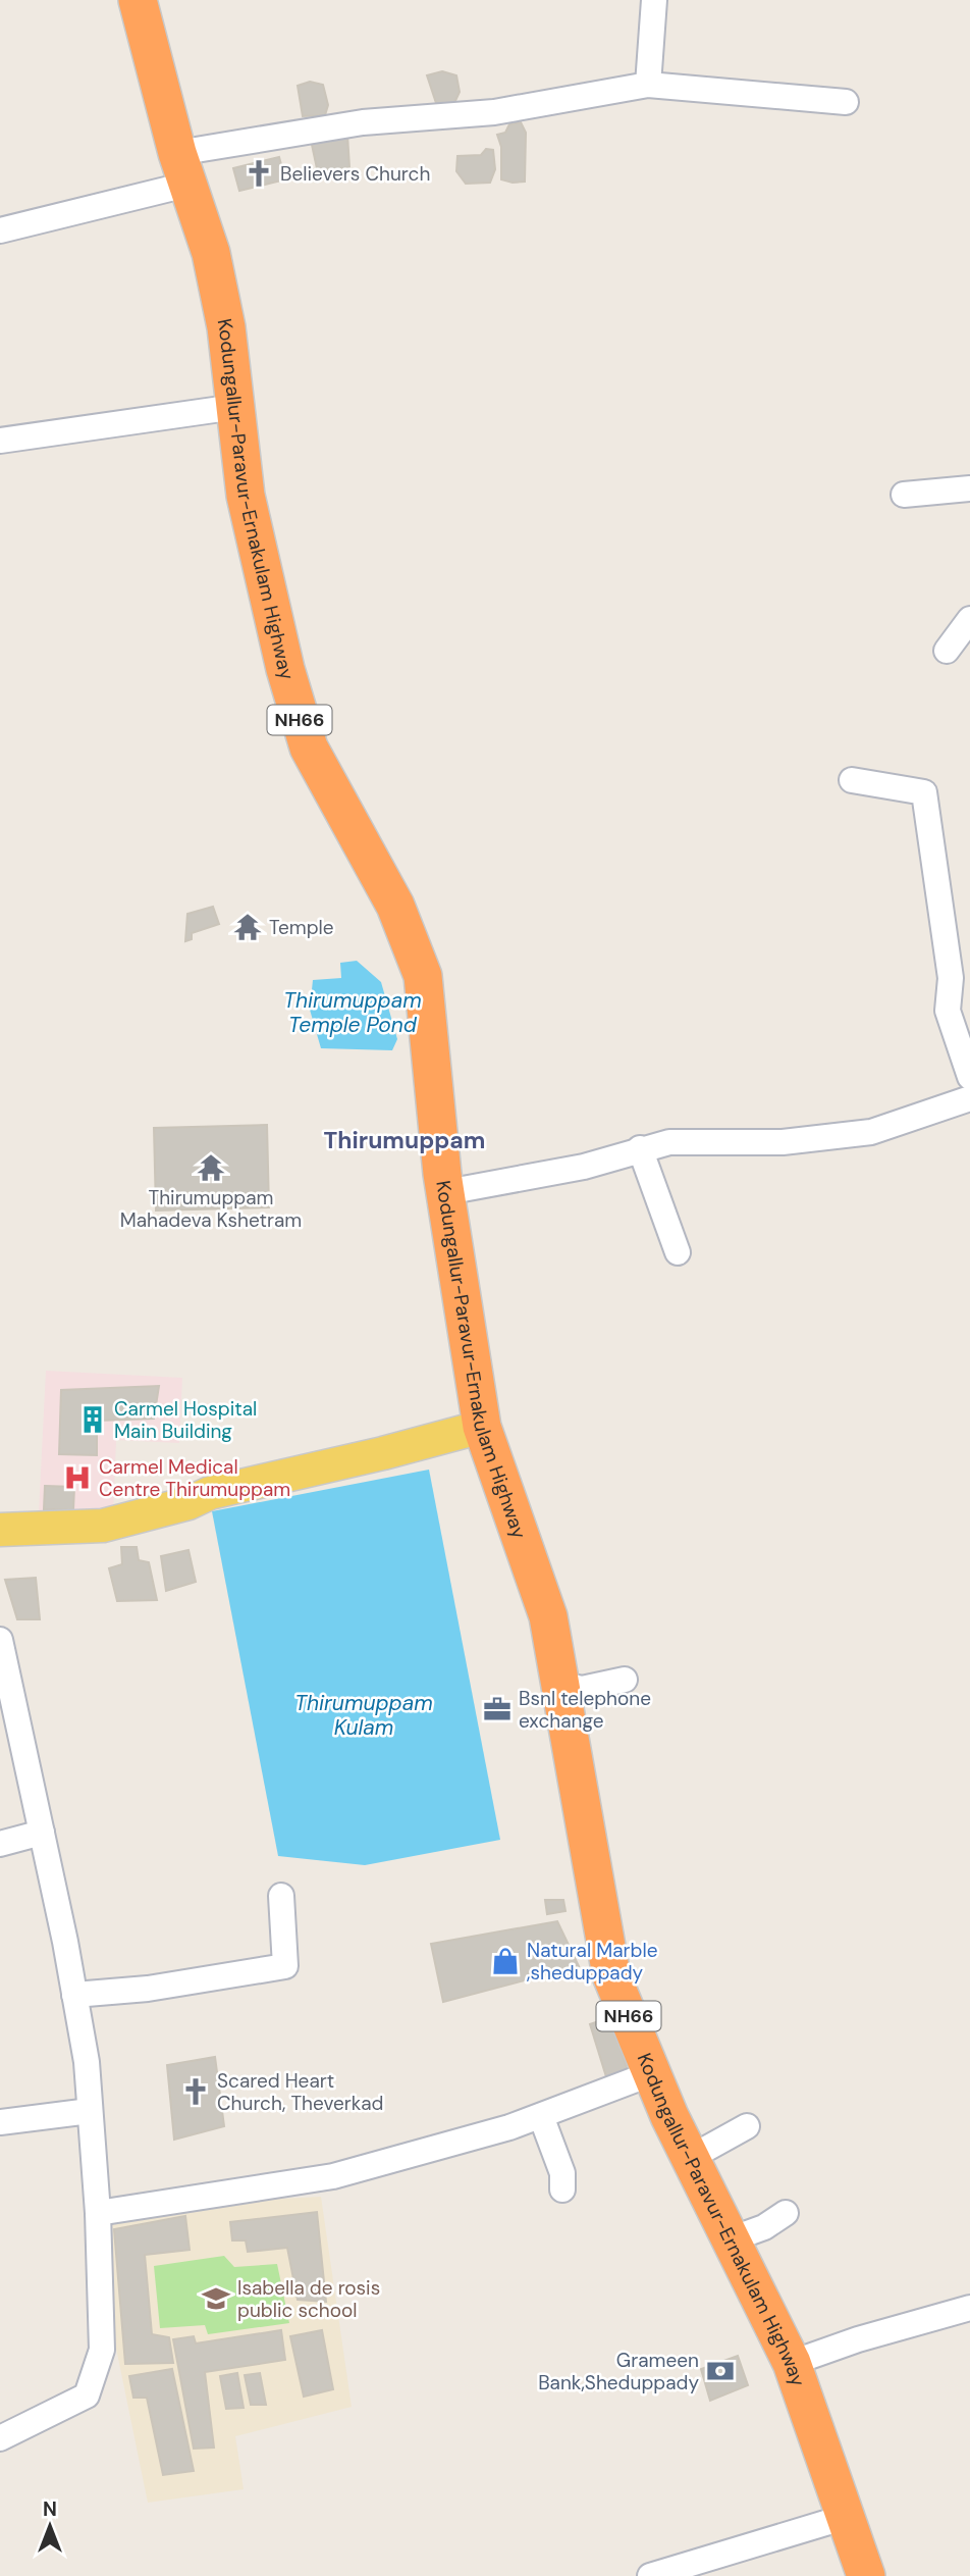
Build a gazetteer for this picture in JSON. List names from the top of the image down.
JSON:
{
  "streets": {
    "highway": ["Kodungallur-Paravur-Ernakulam Highway", "NH66"]
  },
  "districts": ["Thirumuppam"],
  "water": ["Thirumuppam Temple Pond", "Thirumuppam Kulam"],
  "places": {
    "church": ["Believers Church", "Scared Heart Church, Theverkad"],
    "temple": ["Temple", "Thirumuppam Mahadeva Kshetram"],
    "building": ["Carmel Hospital Main Building"],
    "hospital": ["Carmel Medical Centre Thirumuppam"],
    "office": ["Bsnl telephone exchange"],
    "shop": ["Natural Marble ,sheduppady"],
    "school or university": ["Isabella de rosis public school"],
    "bank": ["Grameen Bank,Sheduppady"]
  },
  "north": "top"
}
